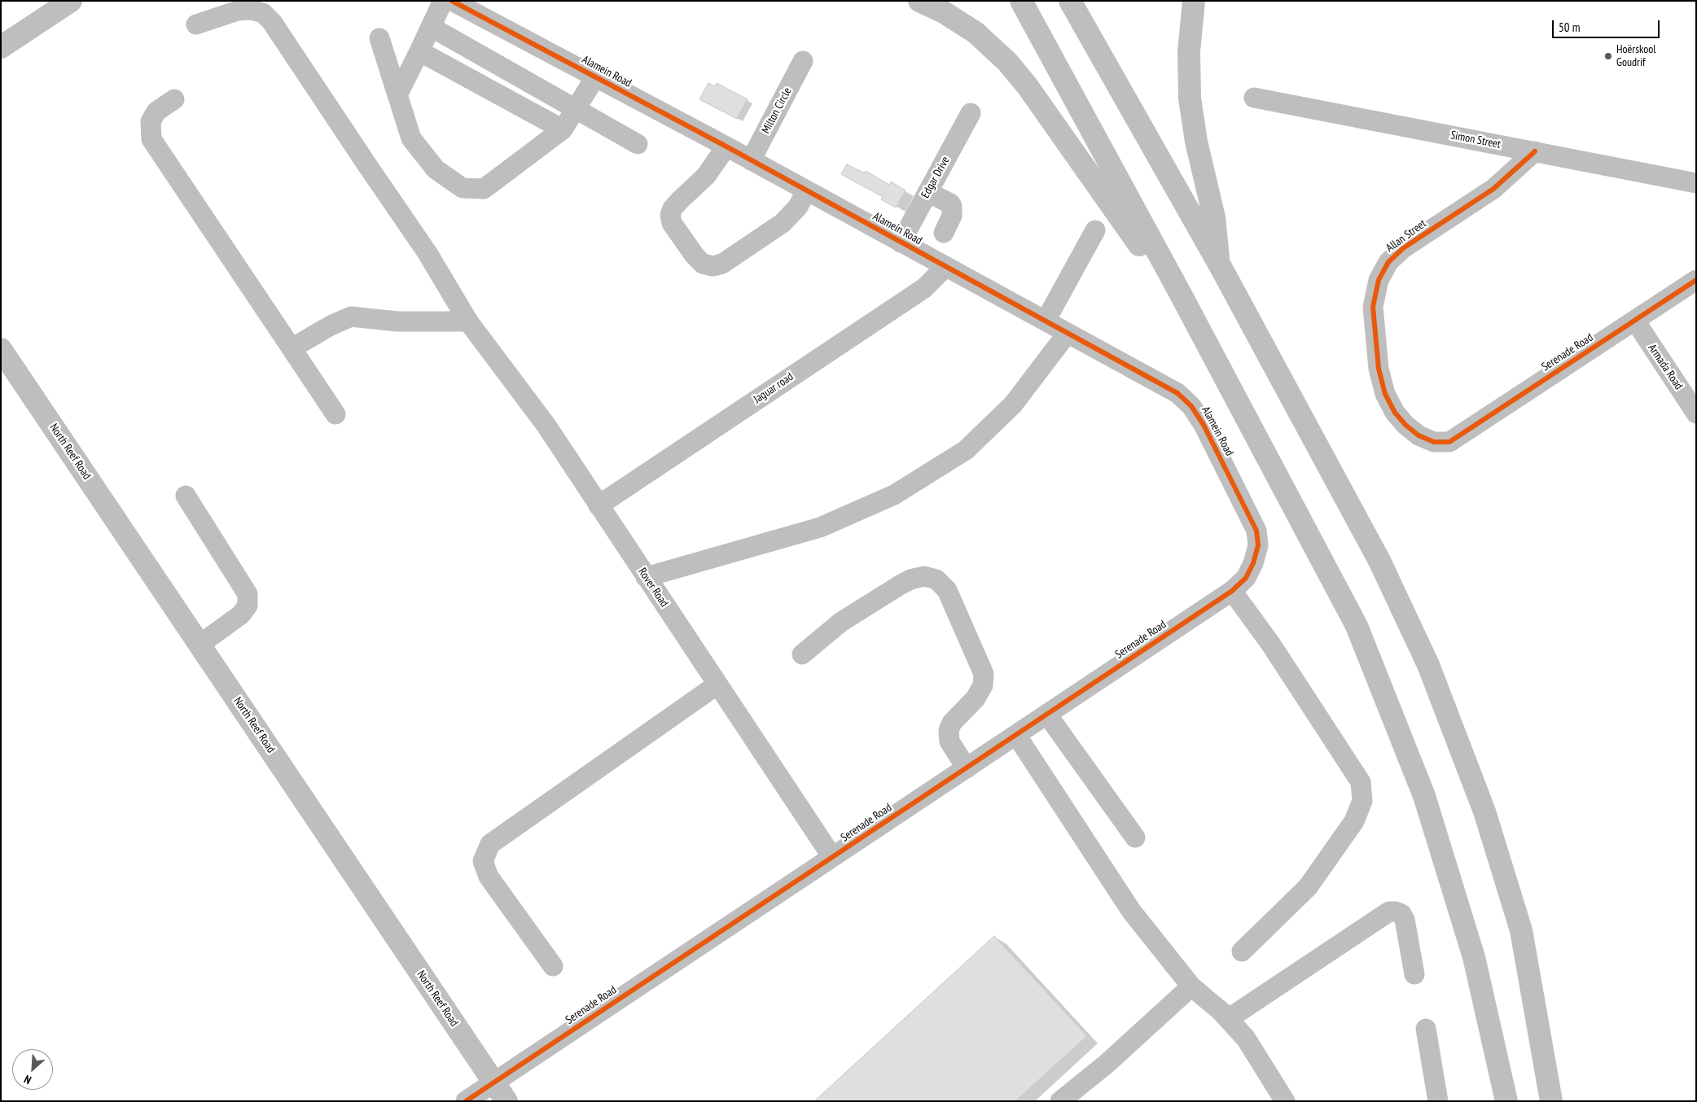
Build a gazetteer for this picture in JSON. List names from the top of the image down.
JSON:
{
  "streets": {
    "main road": ["North Reef Road"],
    "street": [
      "Alamein Road",
      "Milton Circle",
      "Simon Street",
      "Edgar Drive",
      "Allan Street",
      "Serenade Road",
      "Armada Road",
      "Jaguar road",
      "Rover Road"
    ]
  },
  "crossings": [
    ["Alamein Road", "Milton Circle"],
    ["Alamein Road", "Edgar Drive"],
    ["Alamein Road", "Serenade Road"],
    ["Alamein Road", "Jaguar road"],
    ["Simon Street", "Allan Street"],
    ["Allan Street", "Serenade Road"],
    ["Serenade Road", "Armada Road"],
    ["Serenade Road", "North Reef Road"],
    ["Serenade Road", "Rover Road"],
    ["Jaguar road", "Rover Road"]
  ],
  "places": ["Hoërskool Goudrif"],
  "scale_bar": "50 m",
  "north": "bottom left"
}
